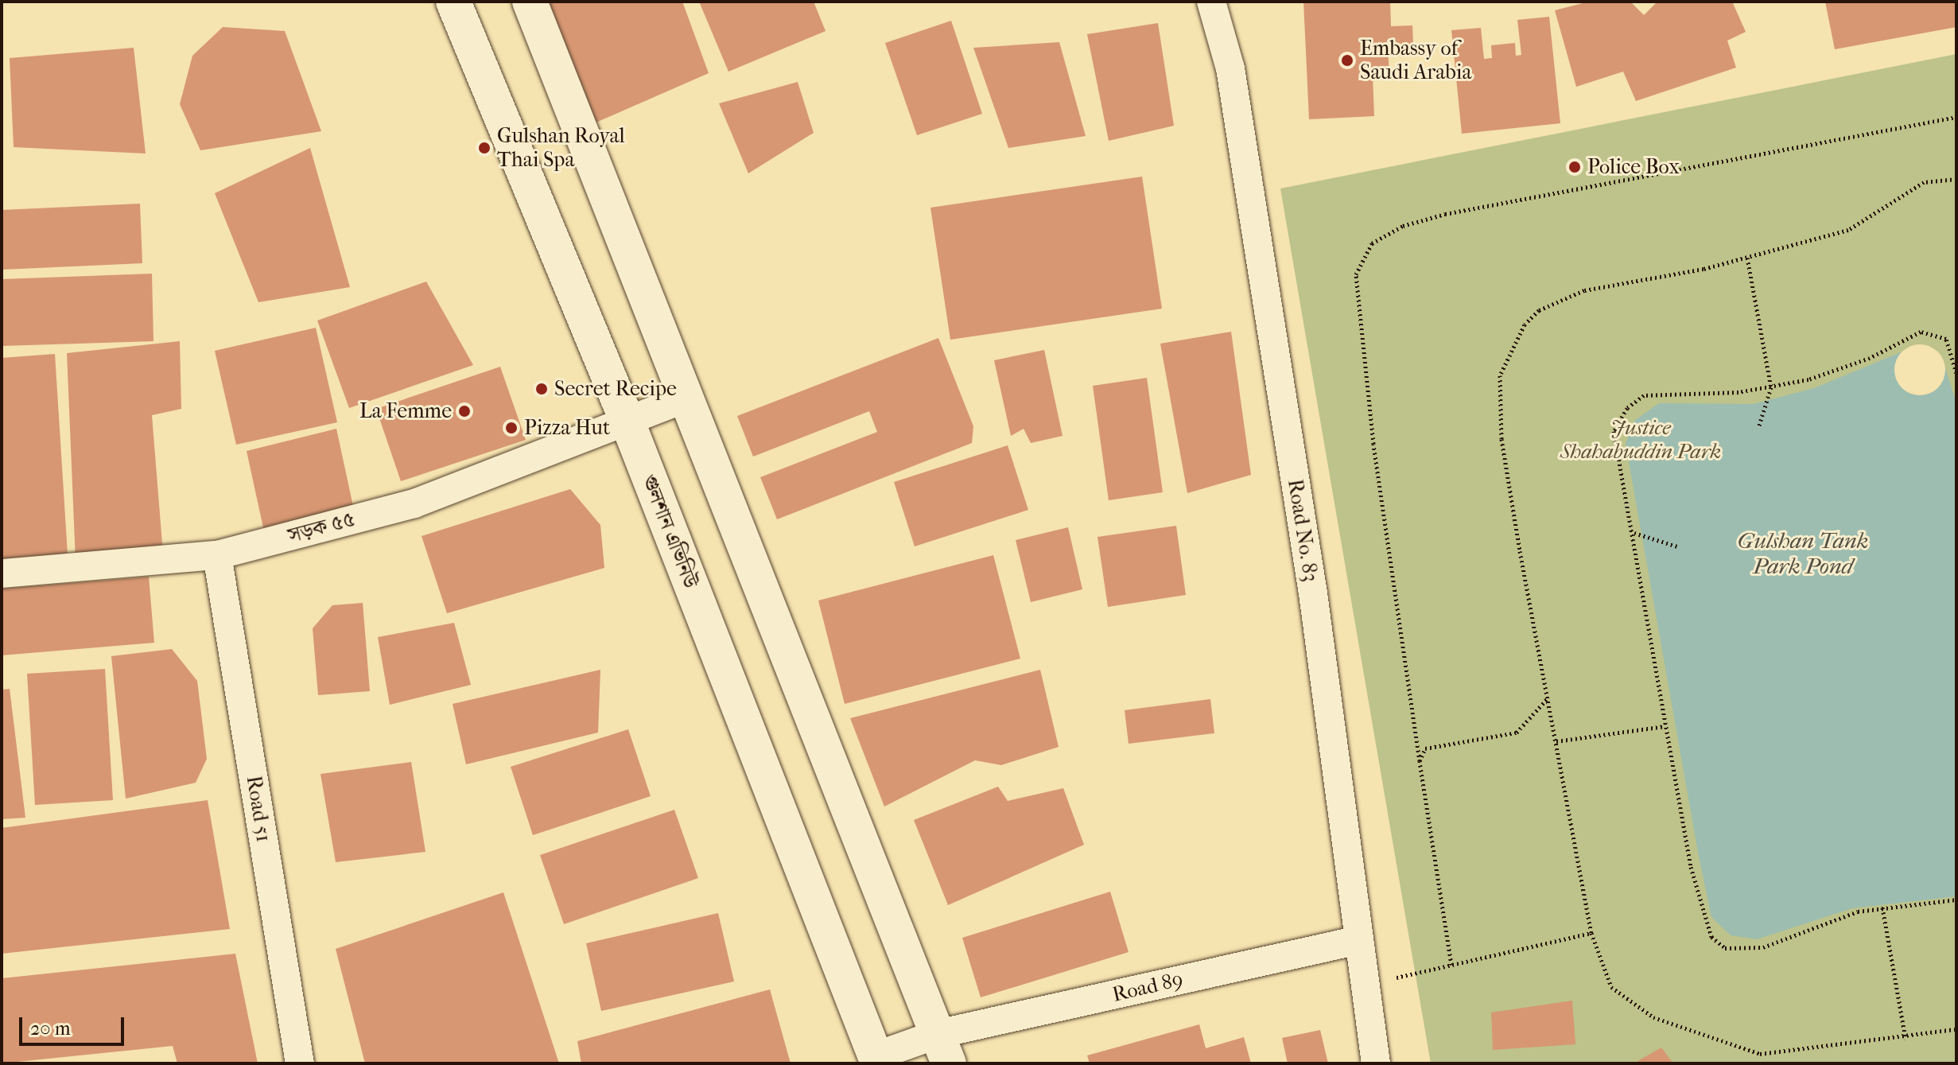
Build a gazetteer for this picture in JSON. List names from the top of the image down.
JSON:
{
  "streets": {
    "street": [
      "সড়ক ৫৫",
      "Road No. 83",
      "গুলশান এভিনিউ",
      "Road 51",
      "Road 89"
    ]
  },
  "crossings": [
    ["সড়ক ৫৫", "গুলশান এভিনিউ"],
    ["সড়ক ৫৫", "Road 51"],
    ["Road No. 83", "Road 89"],
    ["গুলশান এভিনিউ", "Road 89"]
  ],
  "water": ["Gulshan Tank Park Pond"],
  "parks": ["Justice Shahabuddin Park"],
  "places": [
    "Embassy of Saudi Arabia",
    "Gulshan Royal Thai Spa",
    "Police Box",
    "Secret Recipe",
    "La Femme",
    "Pizza Hut"
  ],
  "scale_bar": "20 m"
}
